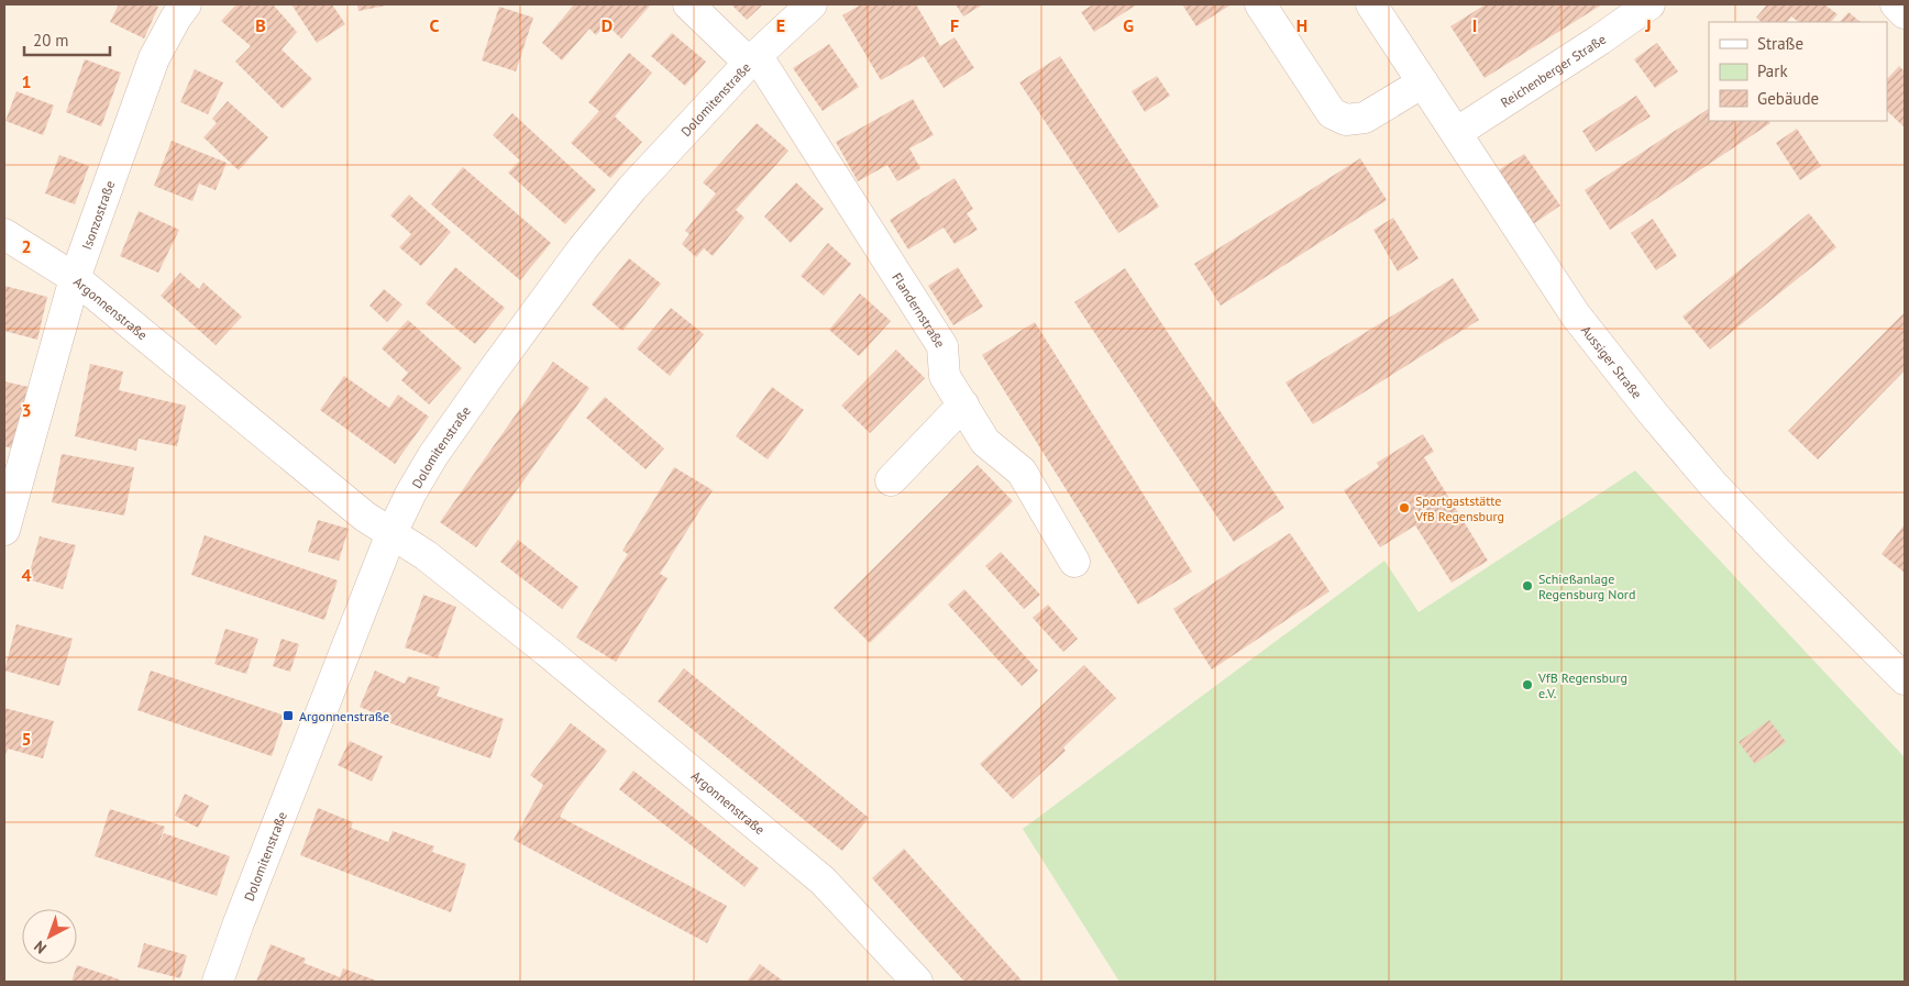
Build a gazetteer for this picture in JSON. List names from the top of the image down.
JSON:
{
  "streets": {
    "street": [
      "Reichenberger Straße",
      "Dolomitenstraße",
      "Isonzostraße",
      "Argonnenstraße",
      "Flandernstraße",
      "Aussiger Straße"
    ]
  },
  "crossings": [
    ["Reichenberger Straße", "Aussiger Straße"],
    ["Dolomitenstraße", "Argonnenstraße"],
    ["Dolomitenstraße", "Flandernstraße"],
    ["Isonzostraße", "Argonnenstraße"]
  ],
  "places": {
    "other": ["Sportgaststätte VfB Regensburg", "Schießanlage Regensburg Nord", "VfB Regensburg e.V."],
    "transit": ["Argonnenstraße"]
  },
  "legend": ["Straße", "Park", "Gebäude"],
  "scale_bar": "20 m",
  "north": "bottom left",
  "grid": {
    "columns": [
      "B",
      "C",
      "D",
      "E",
      "F",
      "G",
      "H",
      "I",
      "J"
    ],
    "rows": [
      "1",
      "2",
      "3",
      "4",
      "5"
    ]
  }
}
